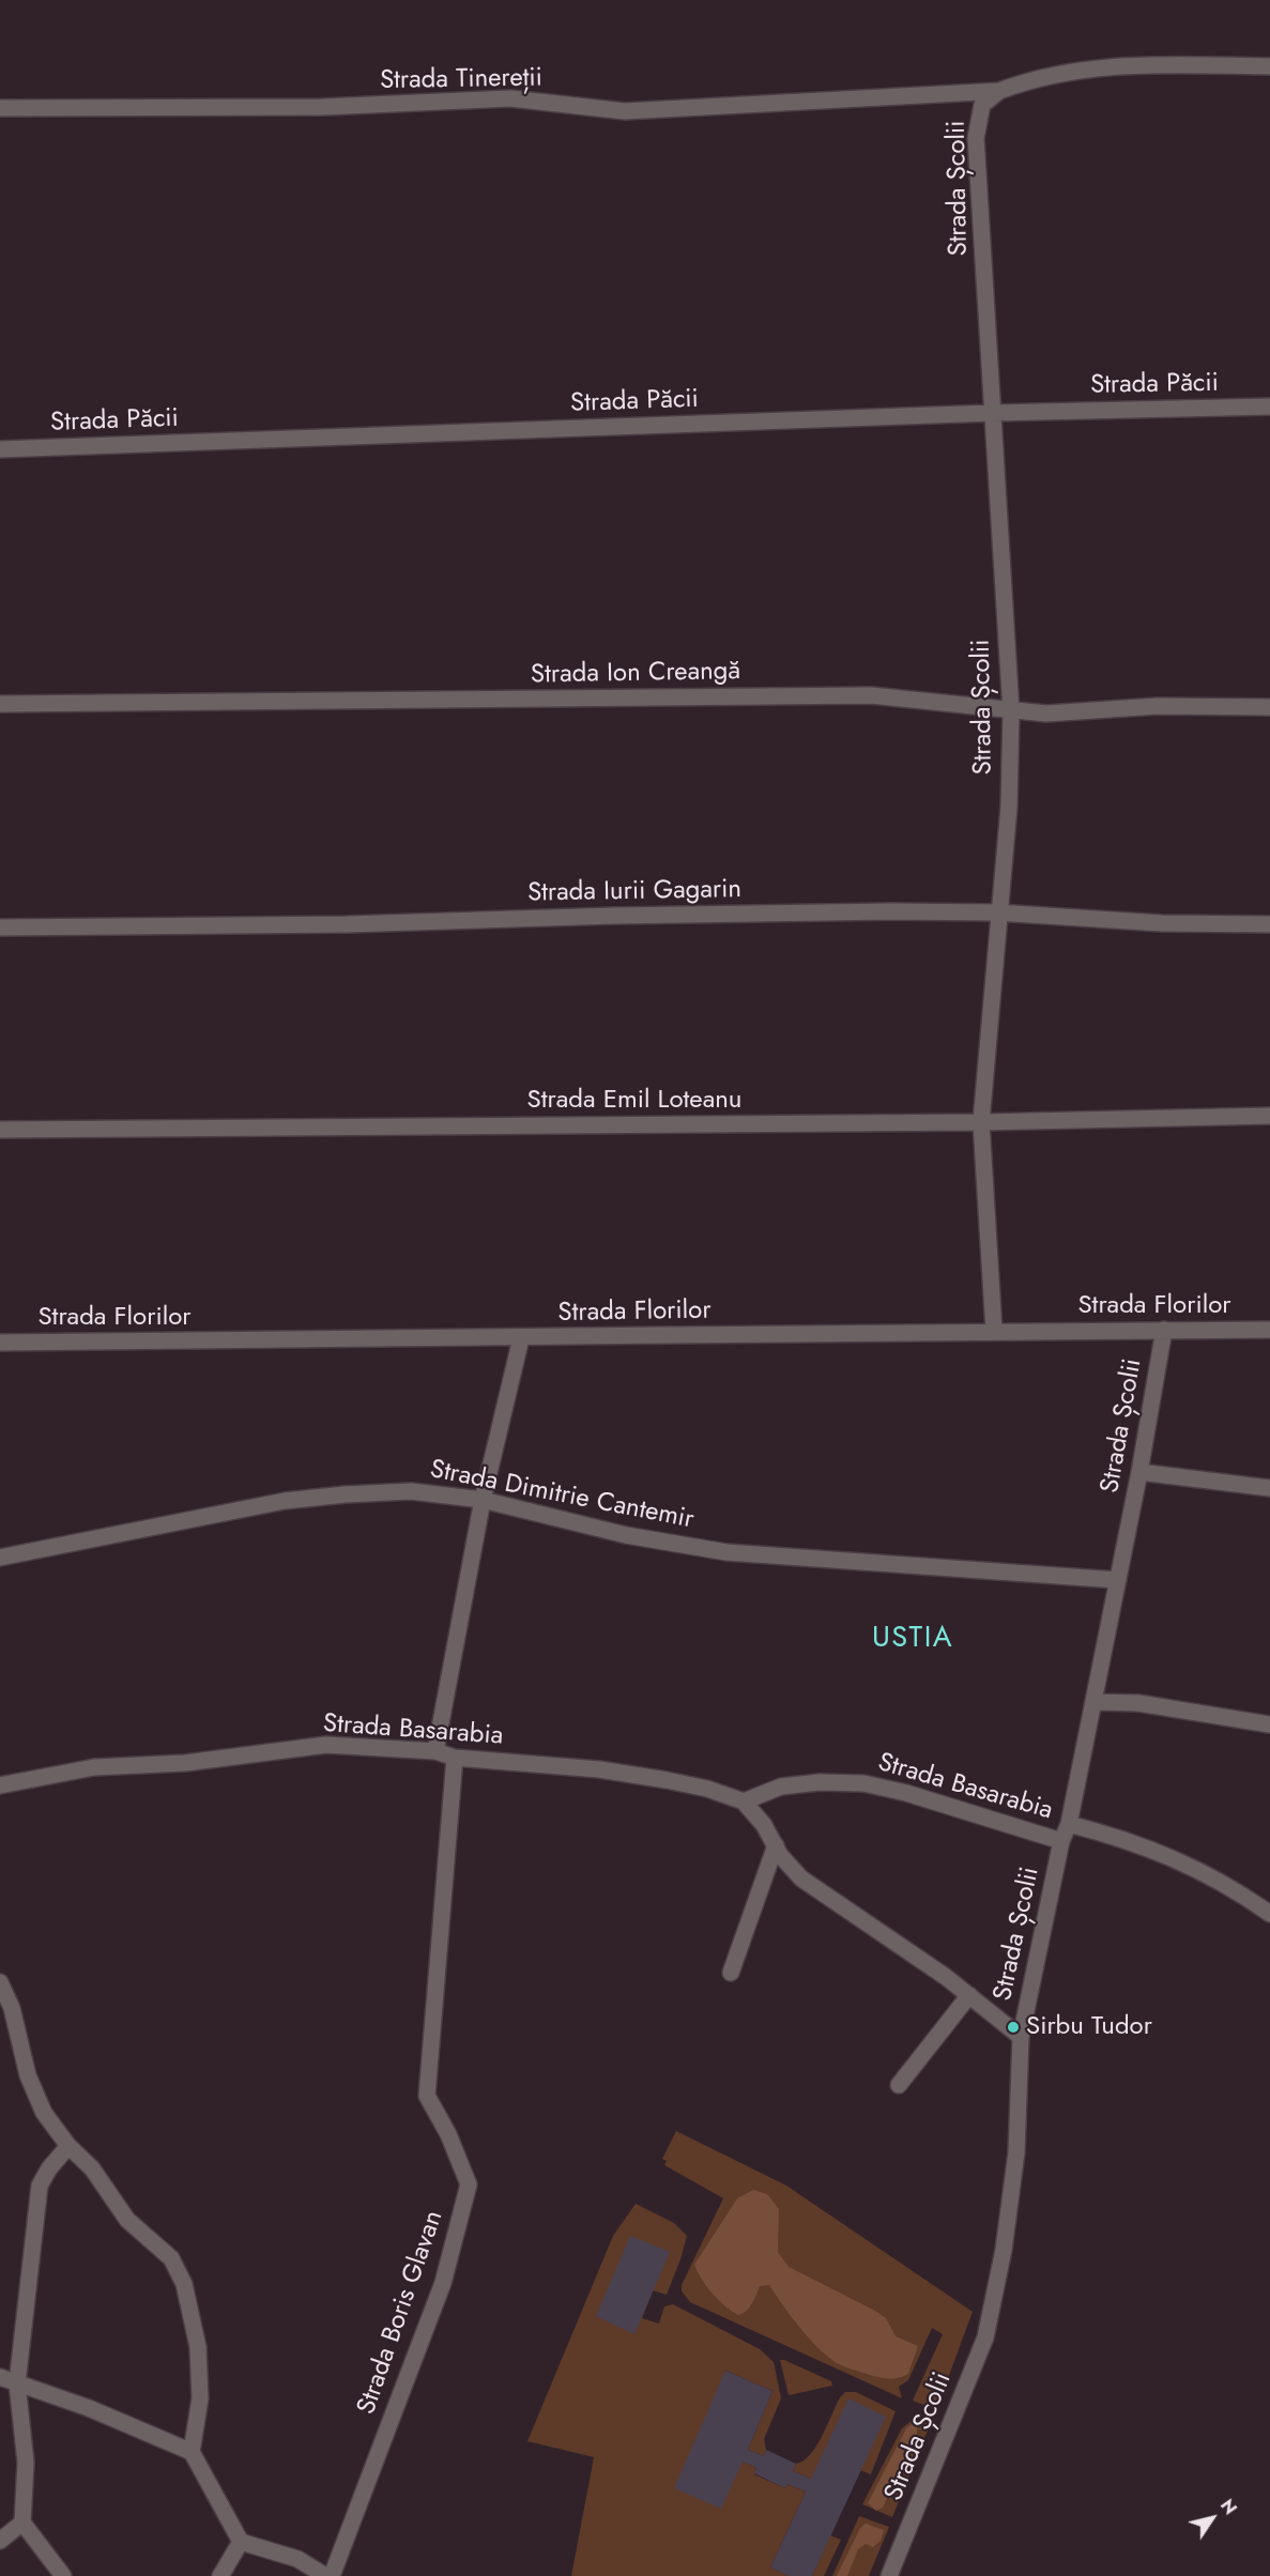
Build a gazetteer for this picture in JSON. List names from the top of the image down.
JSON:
{
  "streets": {
    "street": [
      "Strada Tinereții",
      "Strada Școlii",
      "Strada Păcii",
      "Strada Ion Creangă",
      "Strada Iurii Gagarin",
      "Strada Emil Loteanu",
      "Strada Florilor",
      "Strada Dimitrie Cantemir",
      "Strada Basarabia",
      "Strada Boris Glavan"
    ]
  },
  "crossings": [
    ["Strada Tinereții", "Strada Școlii"],
    ["Strada Școlii", "Strada Păcii"],
    ["Strada Școlii", "Strada Ion Creangă"],
    ["Strada Școlii", "Strada Iurii Gagarin"],
    ["Strada Școlii", "Strada Emil Loteanu"],
    ["Strada Școlii", "Strada Florilor"],
    ["Strada Școlii", "Strada Dimitrie Cantemir"],
    ["Strada Școlii", "Strada Basarabia"],
    ["Strada Basarabia", "Strada Boris Glavan"]
  ],
  "districts": ["USTIA"],
  "places": ["Sirbu Tudor"],
  "north": "top right"
}
